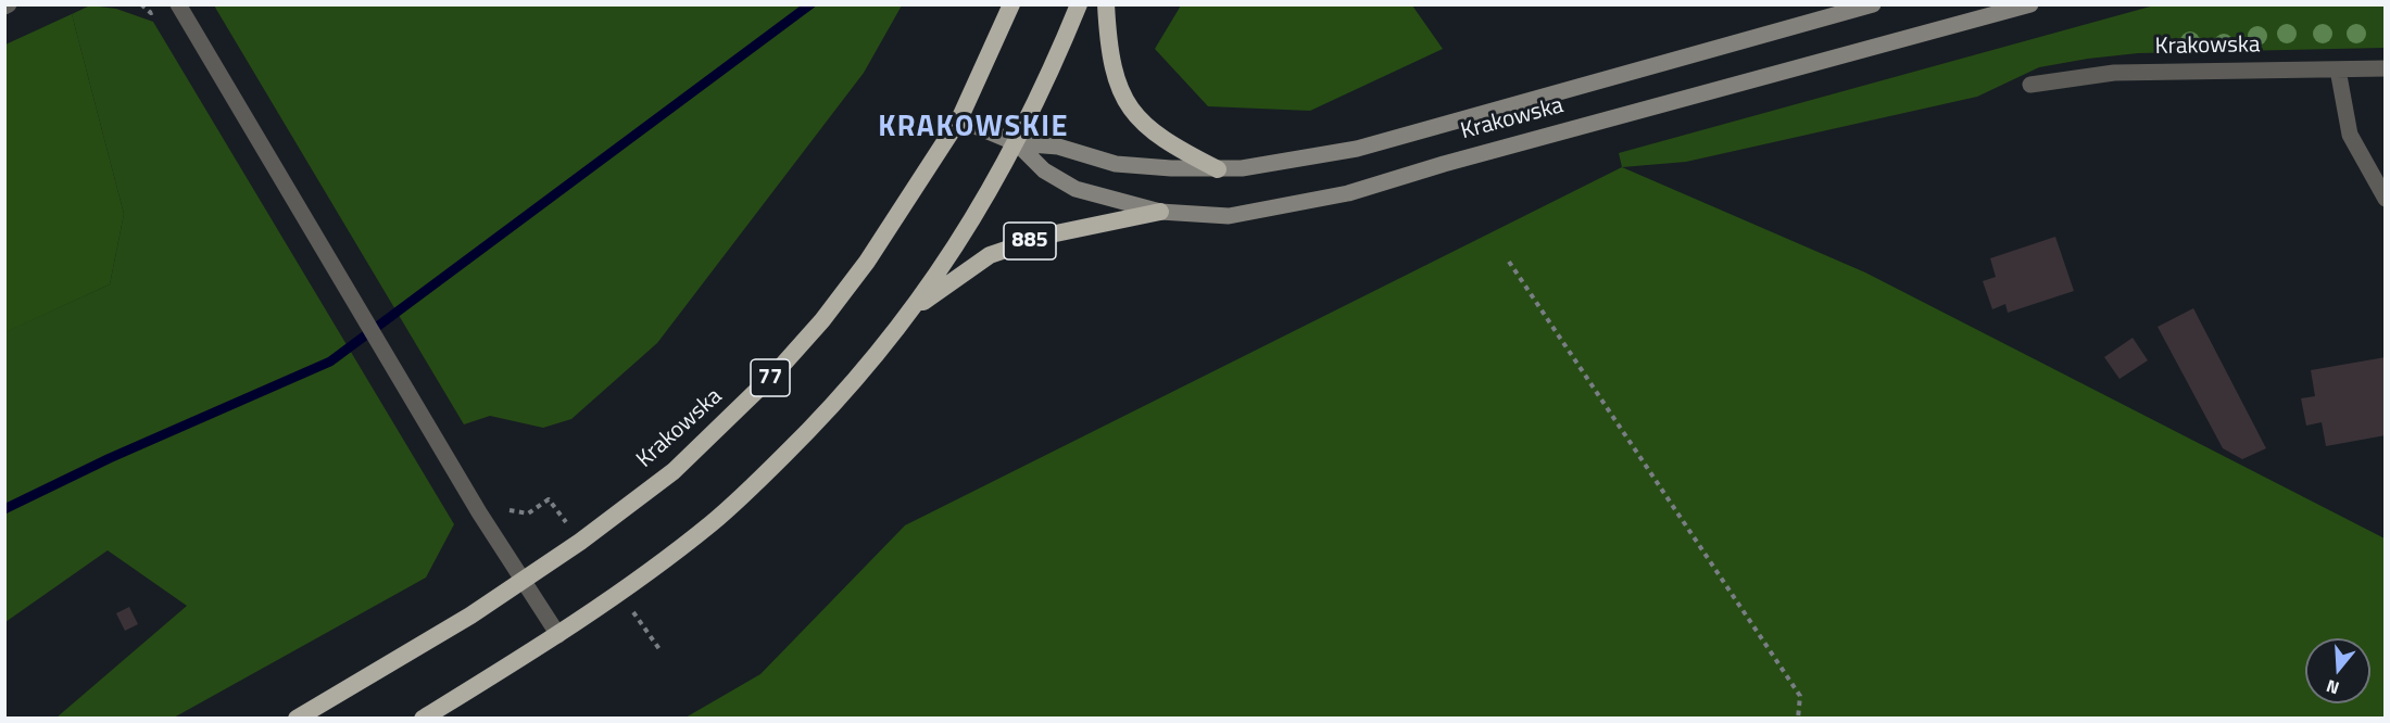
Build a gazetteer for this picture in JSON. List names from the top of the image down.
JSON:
{
  "streets": {
    "highway": ["Krakowska", "885", "77"]
  },
  "crossings": [
    ["Krakowska", "885"],
    ["Krakowska", "77"]
  ],
  "districts": ["KRAKOWSKIE"],
  "north": "bottom"
}
